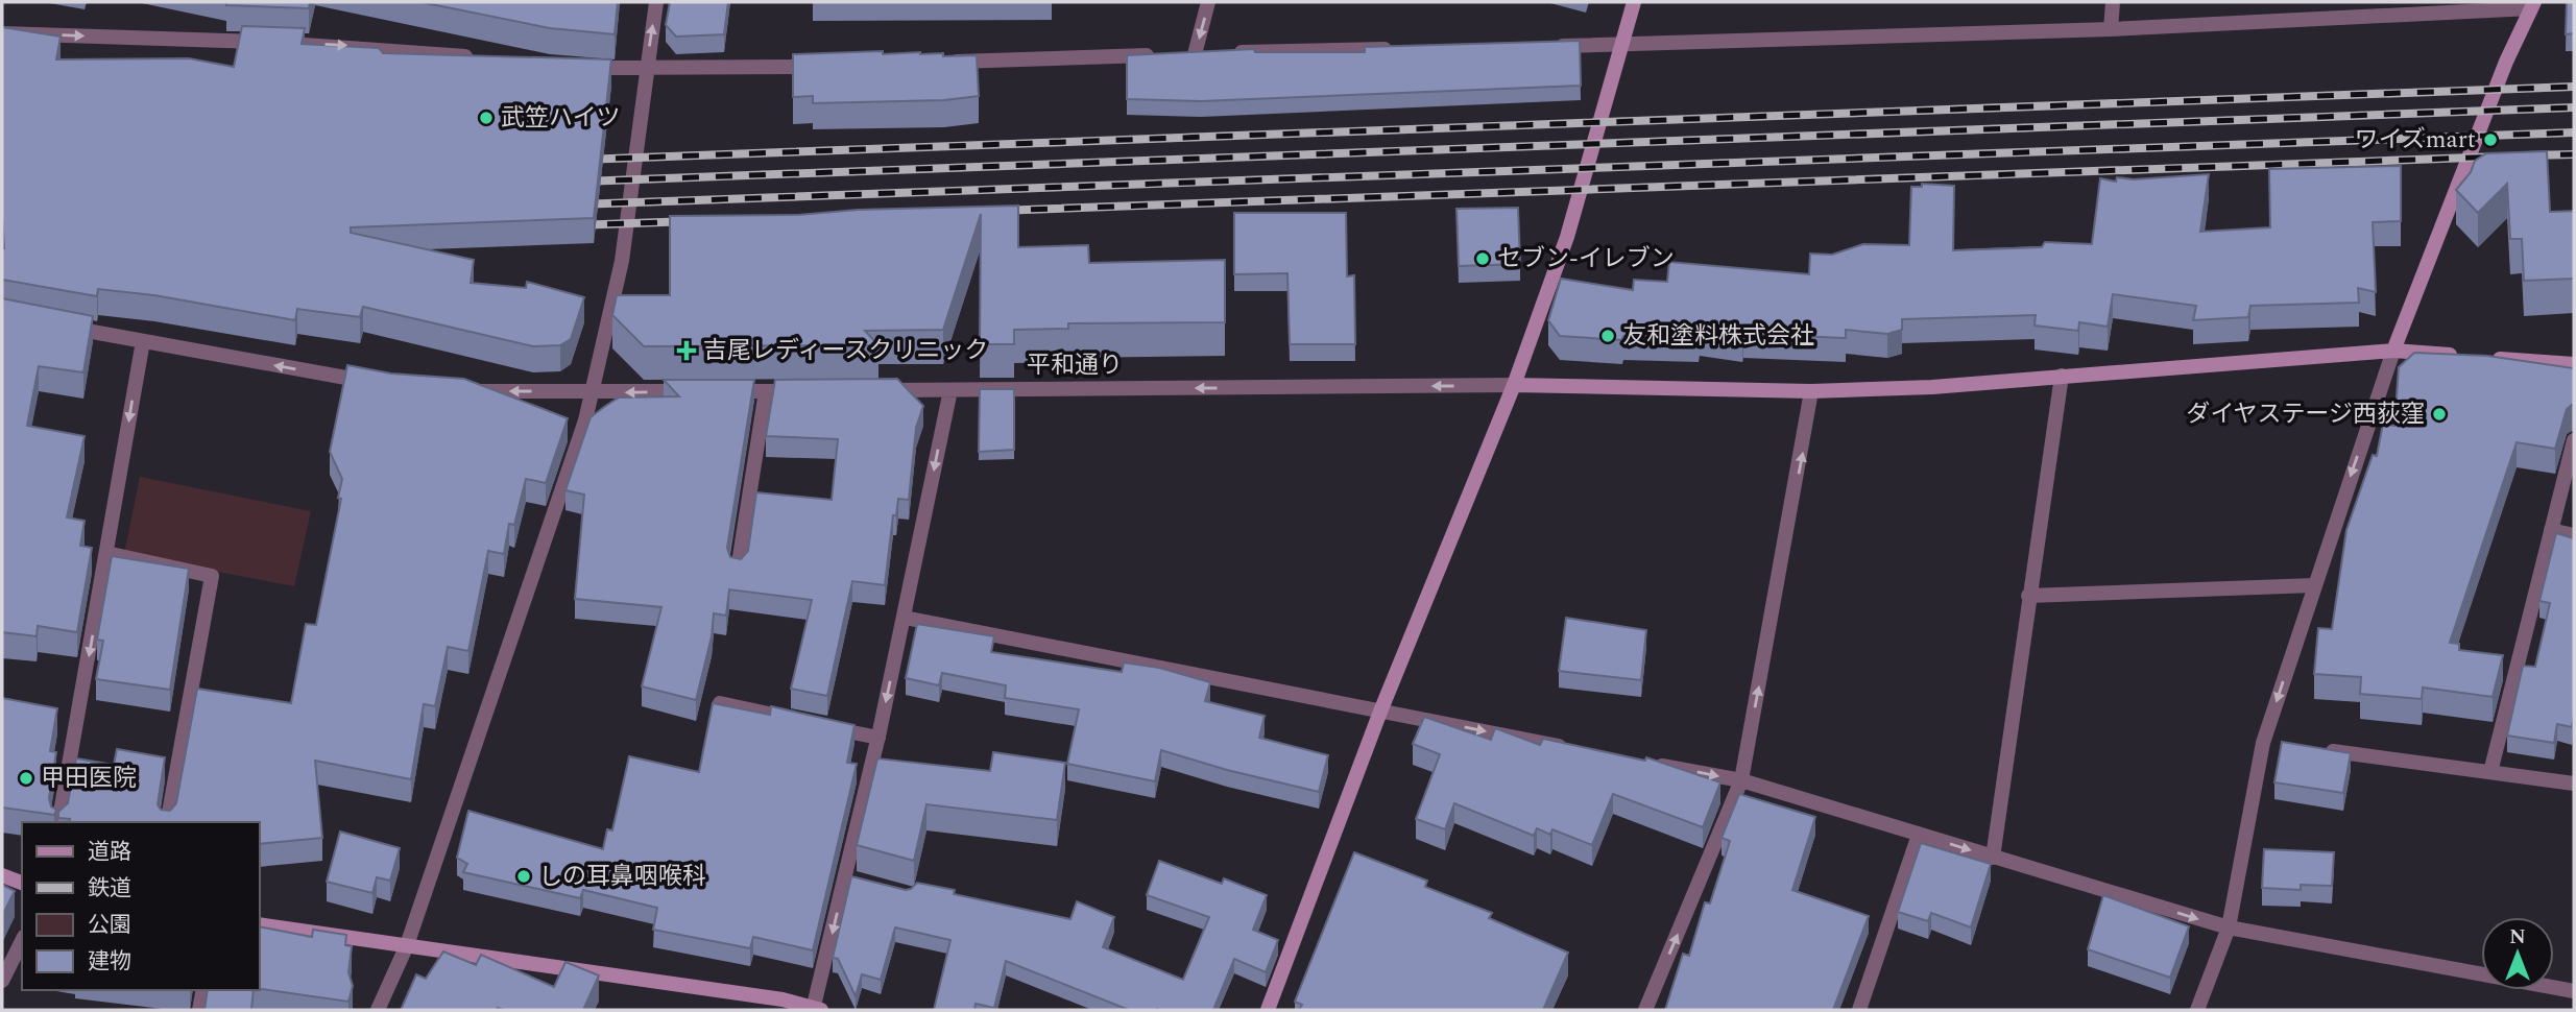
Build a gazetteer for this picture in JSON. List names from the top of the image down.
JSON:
{
  "streets": {
    "street": ["平和通り"]
  },
  "one_way": ["平和通り"],
  "places": {
    "other": [
      "武笠ハイツ",
      "ワイズmart",
      "セブン-イレブン",
      "友和塗料株式会社",
      "ダイヤステージ西荻窪",
      "甲田医院",
      "しの耳鼻咽喉科"
    ],
    "health": ["吉尾レディースクリニック"]
  },
  "legend": [
    "道路",
    "鉄道",
    "公園",
    "建物"
  ],
  "north": "top"
}
